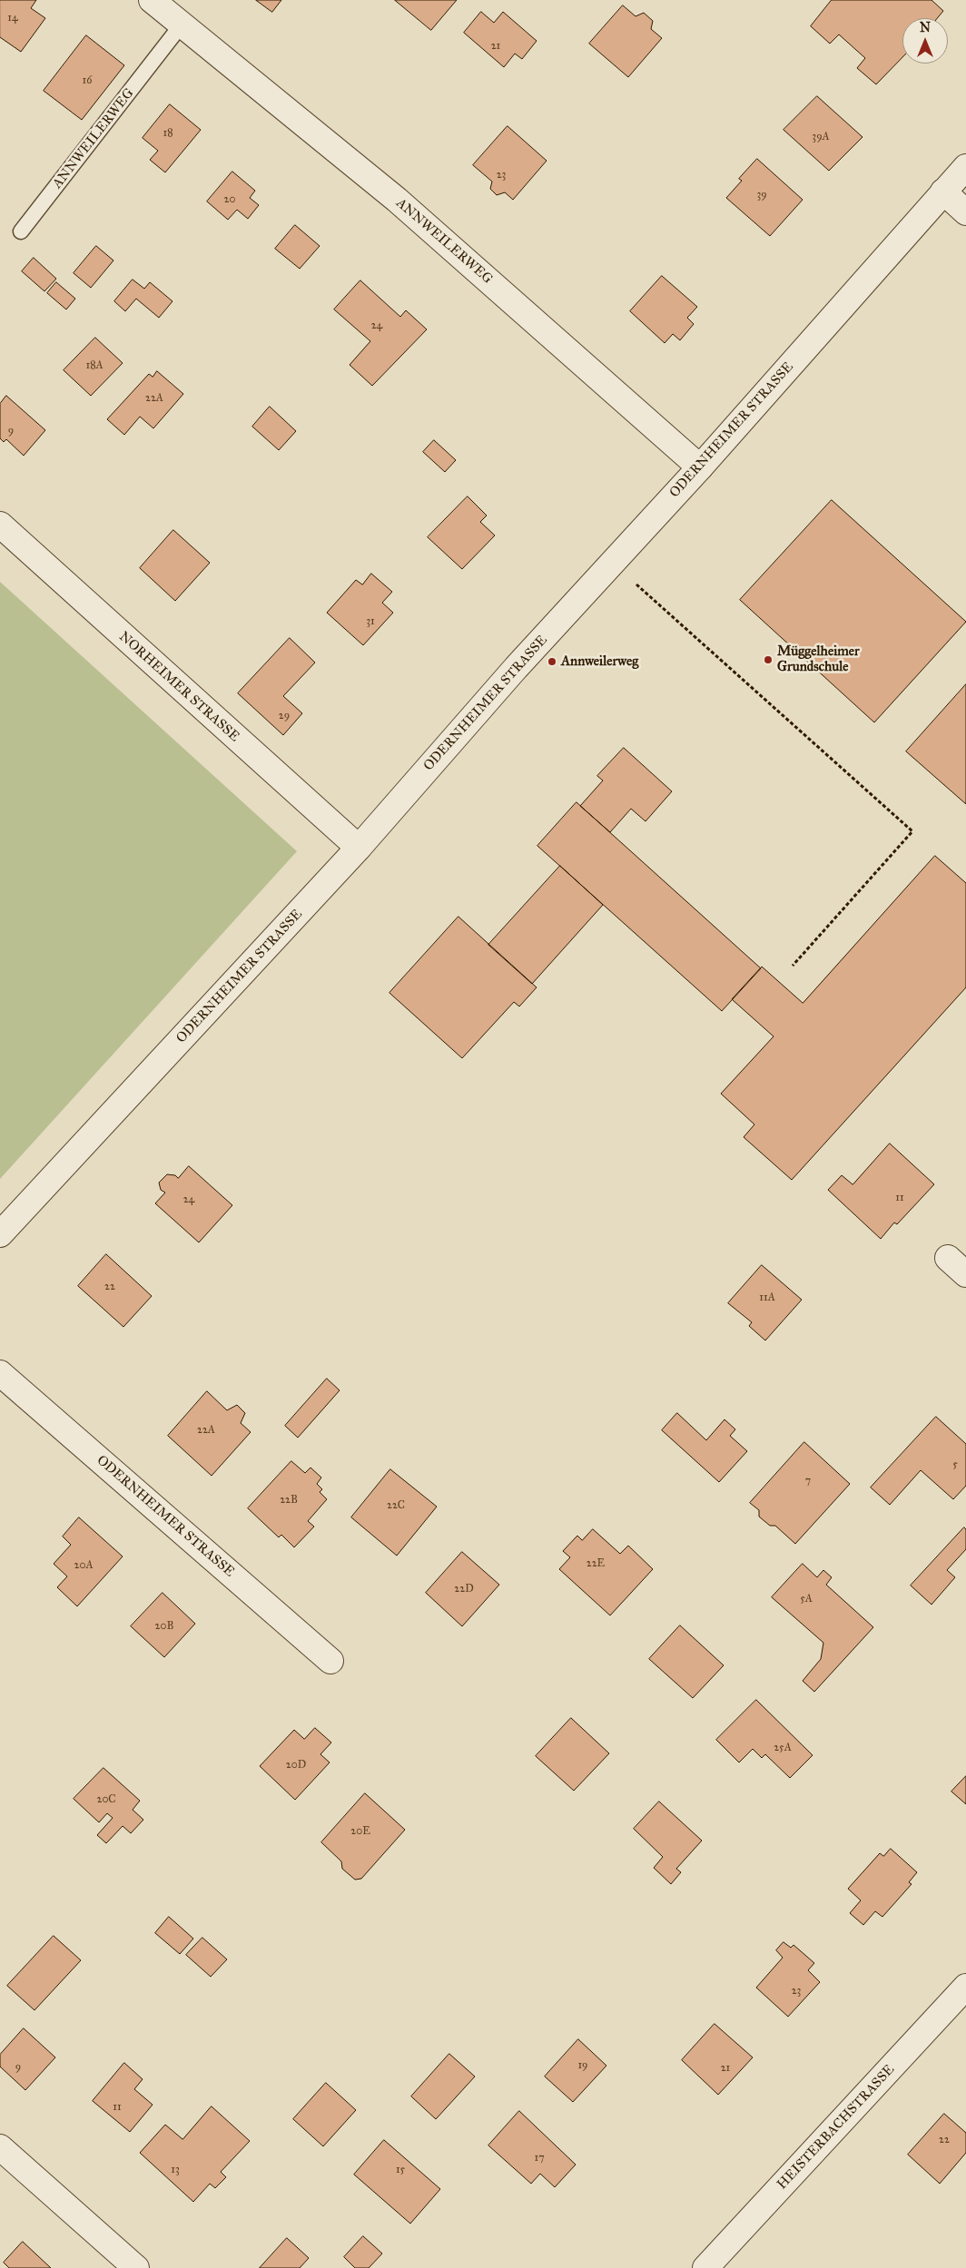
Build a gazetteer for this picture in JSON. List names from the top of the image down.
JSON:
{
  "streets": {
    "street": [
      "ANNWEILERWEG",
      "ODERNHEIMER STRASSE",
      "NORHEIMER STRASSE",
      "HEISTERBACHSTRASSE"
    ]
  },
  "crossings": [
    ["ANNWEILERWEG", "ODERNHEIMER STRASSE"],
    ["ODERNHEIMER STRASSE", "NORHEIMER STRASSE"]
  ],
  "places": ["Müggelheimer Grundschule", "Annweilerweg"],
  "house_numbers": [
    "14",
    "21",
    "16",
    "18",
    "39A",
    "23",
    "39",
    "20",
    "24",
    "18A",
    "22A",
    "9",
    "31",
    "29",
    "11",
    "24",
    "22",
    "11A",
    "22A",
    "5",
    "7",
    "22B",
    "22C",
    "22E",
    "20A",
    "22D",
    "5A",
    "20B",
    "25A",
    "20D",
    "20C",
    "20E",
    "23",
    "19",
    "9",
    "21",
    "11",
    "22",
    "17",
    "13",
    "15"
  ],
  "north": "top"
}
